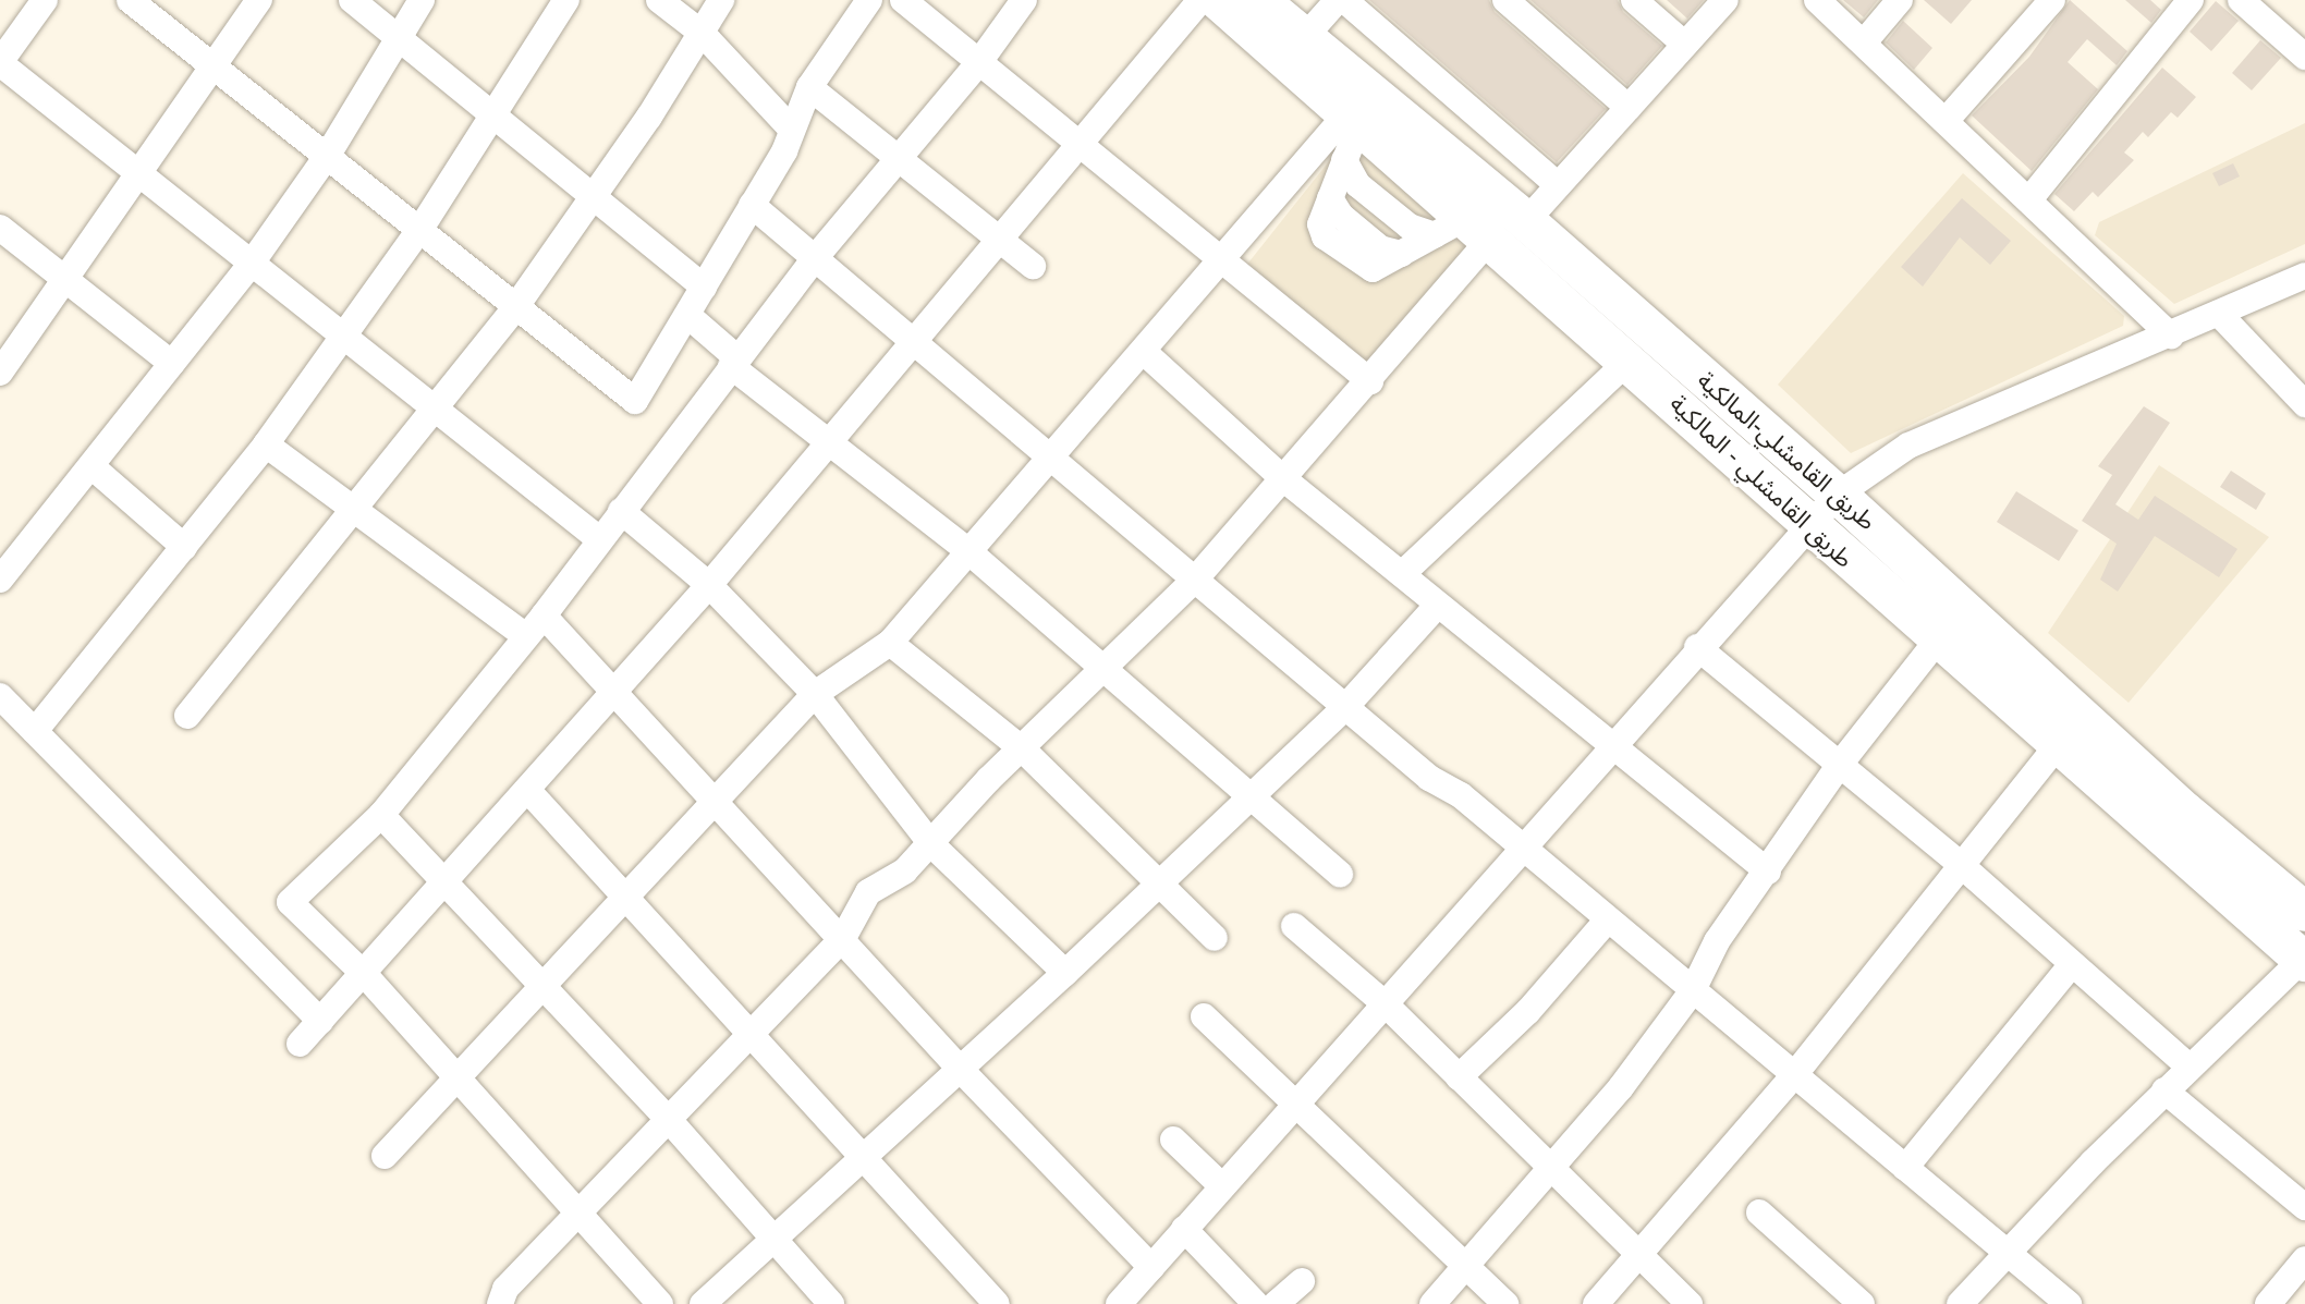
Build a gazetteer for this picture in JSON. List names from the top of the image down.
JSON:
{
  "streets": {
    "highway": ["طريق القامشلي-المالكية", "طريق القامشلي - المالكية"]
  },
  "crossings": [
    ["طريق القامشلي-المالكية", "طريق القامشلي - المالكية"]
  ]
}
